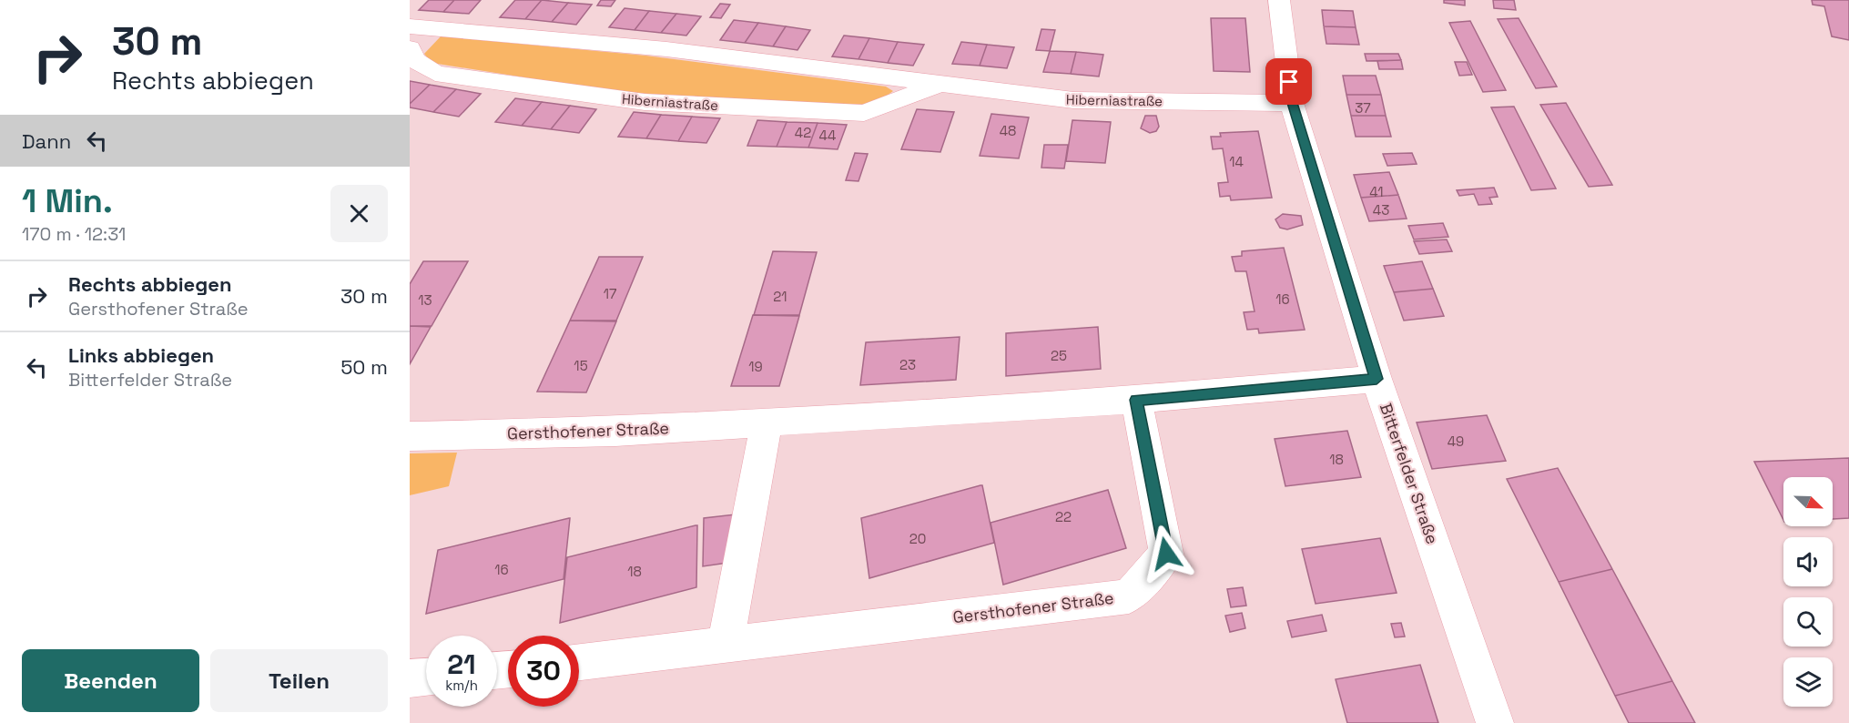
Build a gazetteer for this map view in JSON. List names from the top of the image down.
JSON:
{
  "streets": {
    "street": ["Hiberniastraße", "Gersthofener Straße", "Bitterfelder Straße"]
  },
  "crossings": [
    ["Hiberniastraße", "Bitterfelder Straße"],
    ["Gersthofener Straße", "Bitterfelder Straße"]
  ],
  "house_numbers": [
    "37",
    "48",
    "42",
    "44",
    "14",
    "41",
    "43",
    "17",
    "21",
    "16",
    "13",
    "25",
    "23",
    "15",
    "19",
    "49",
    "18",
    "22",
    "20",
    "16",
    "18"
  ],
  "north": "bottom right",
  "page": {
    "turn": ["30 m", "Rechts abbiegen"],
    "then": "Dann",
    "heading": ["1 Min.", "170 m · 12:31"],
    "list": [
      {
        "name": "Rechts abbiegen",
        "note": "Gersthofener Straße",
        "value": "30 m"
      },
      {
        "name": "Links abbiegen",
        "note": "Bitterfelder Straße",
        "value": "50 m"
      }
    ],
    "speed": "21 km/h",
    "limit": "30",
    "buttons": ["Beenden", "Teilen"]
  }
}
